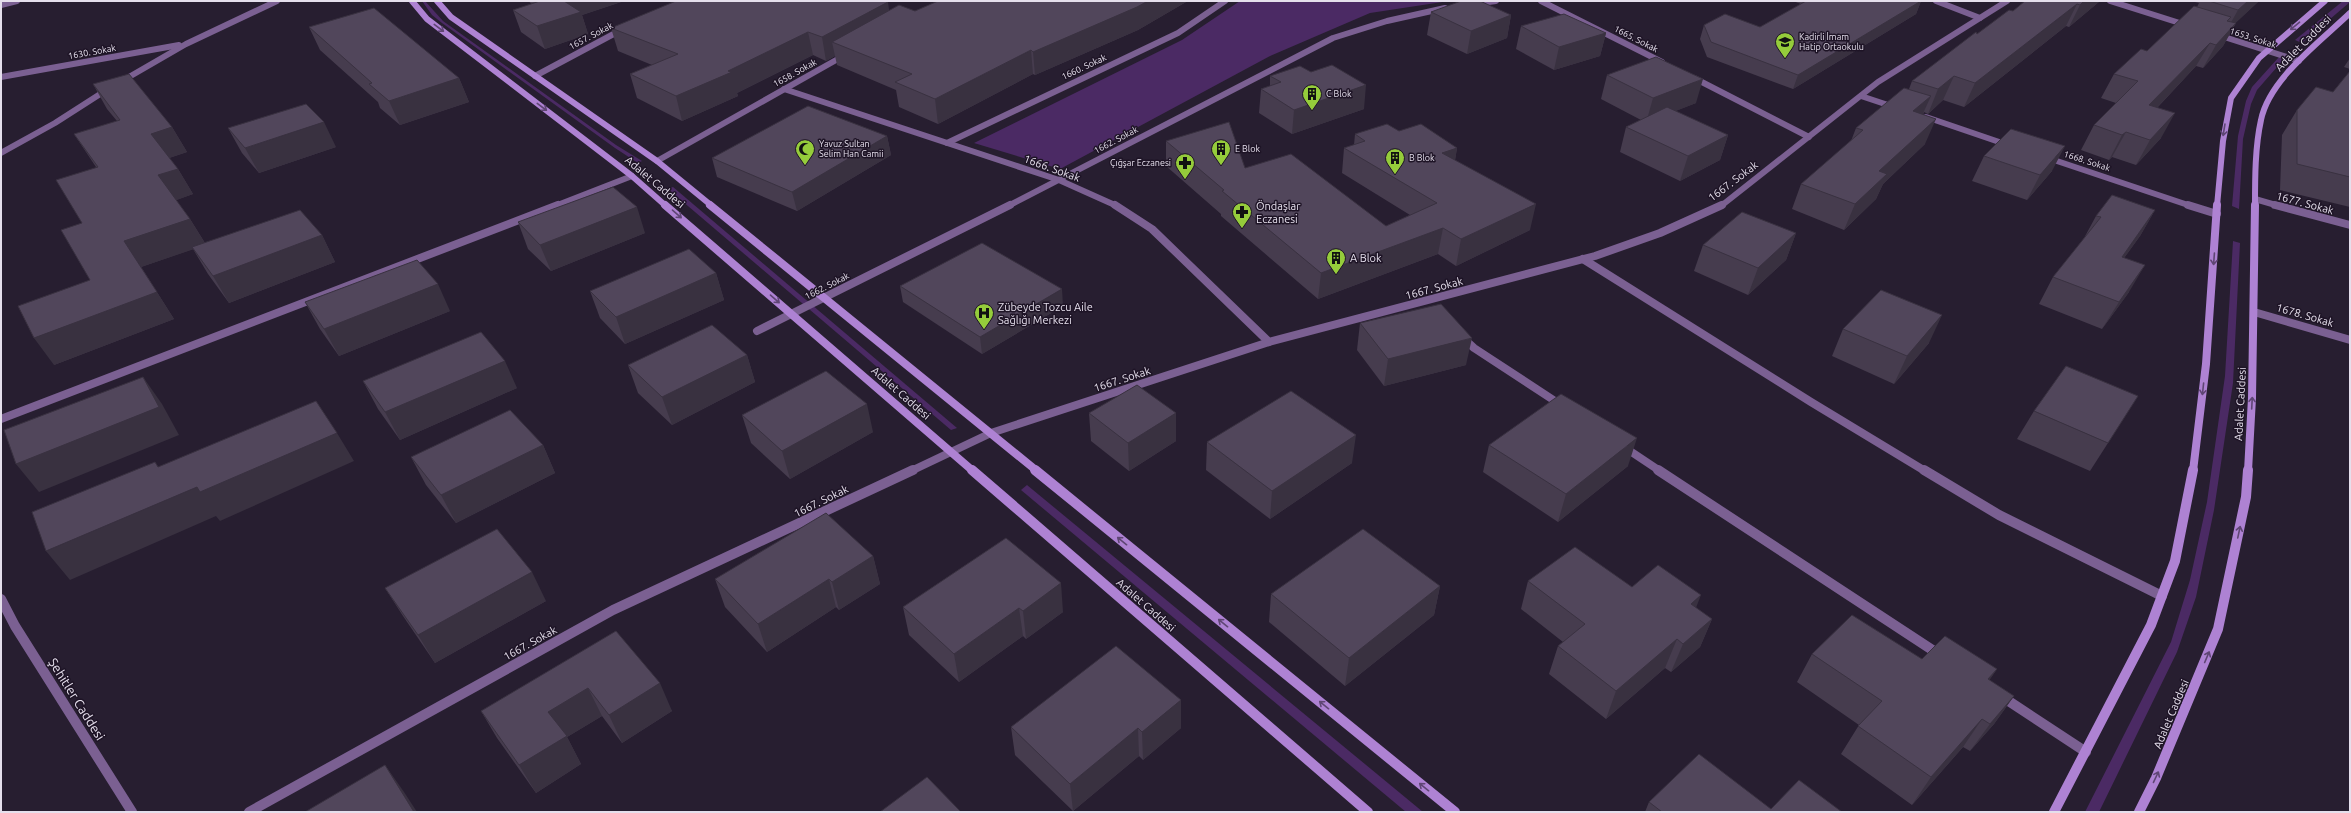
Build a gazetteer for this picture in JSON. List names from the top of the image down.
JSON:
{
  "streets": {
    "street": [
      "1657. Sokak",
      "1653. Sokak",
      "1665. Sokak",
      "Adalet Caddesi",
      "1630. Sokak",
      "1660. Sokak",
      "1658. Sokak",
      "1662. Sokak",
      "1668. Sokak",
      "1666. Sokak",
      "1667. Sokak",
      "1677. Sokak",
      "1678. Sokak",
      "Şehitler Caddesi"
    ]
  },
  "crossings": [
    ["1653. Sokak", "Adalet Caddesi"],
    ["Adalet Caddesi", "1662. Sokak"],
    ["Adalet Caddesi", "1667. Sokak"],
    ["Adalet Caddesi", "1677. Sokak"],
    ["Adalet Caddesi", "1678. Sokak"],
    ["1660. Sokak", "1666. Sokak"],
    ["1658. Sokak", "1666. Sokak"],
    ["1662. Sokak", "1666. Sokak"],
    ["1666. Sokak", "1667. Sokak"]
  ],
  "places": {
    "school or university": ["Kadirli İmam Hatip Ortaokulu"],
    "building": [
      "C Blok",
      "E Blok",
      "B Blok",
      "A Blok"
    ],
    "mosque": ["Yavuz Sultan Selim Han Camii"],
    "pharmacy": ["Çığşar Eczanesi", "Öndaşlar Eczanesi"],
    "hospital": ["Zübeyde Tozcu Aile Sağlığı Merkezi"]
  }
}
